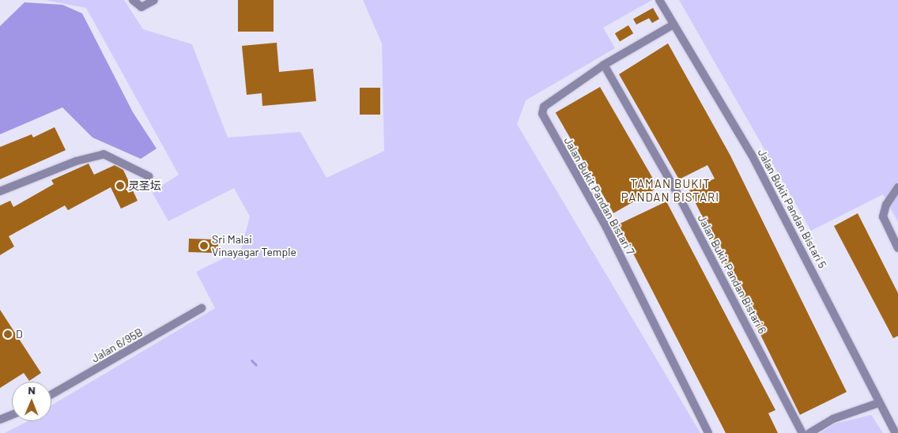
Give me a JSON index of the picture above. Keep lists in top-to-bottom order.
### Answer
{
  "streets": {
    "street": [
      "Jalan Bukit Pandan Bistari 7",
      "Jalan Bukit Pandan Bistari 5",
      "Jalan Bukit Pandan Bistari 6",
      "Jalan 6/95B"
    ]
  },
  "crossings": [
    ["Jalan Bukit Pandan Bistari 7", "Jalan Bukit Pandan Bistari 5"],
    ["Jalan Bukit Pandan Bistari 7", "Jalan Bukit Pandan Bistari 6"]
  ],
  "districts": ["TAMAN BUKIT PANDAN BISTARI"],
  "places": ["灵圣坛", "Sri Malai Vinayagar Temple", "D"],
  "north": "top"
}
